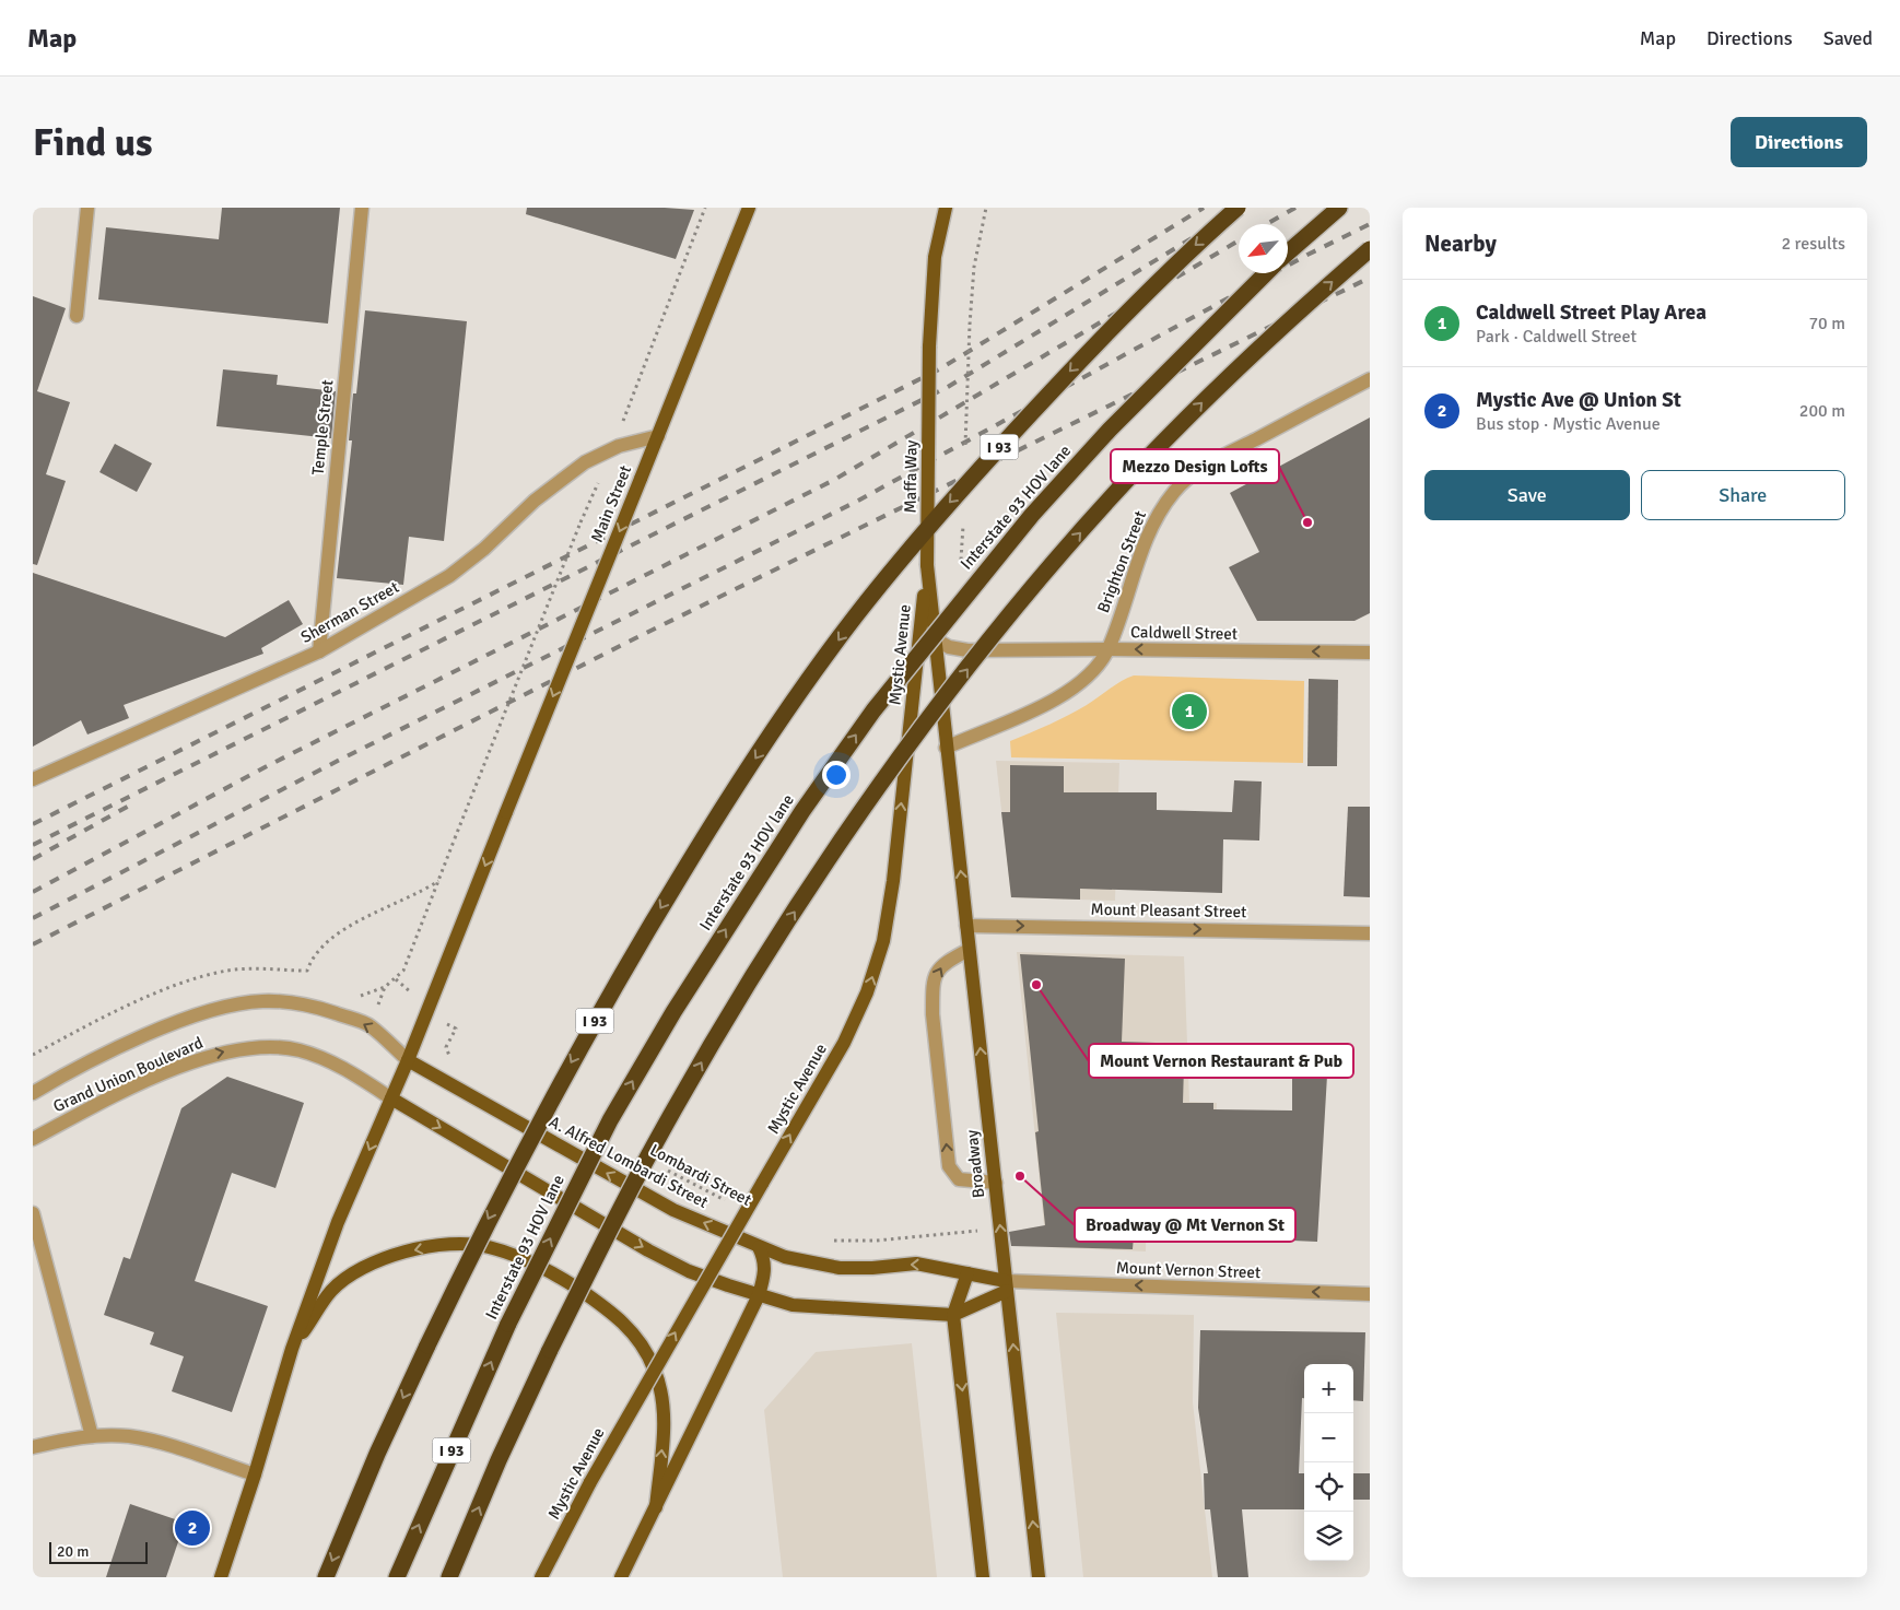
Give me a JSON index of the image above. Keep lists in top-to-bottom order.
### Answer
{
  "streets": {
    "highway": ["I 93", "Interstate 93 HOV lane"],
    "main road": [
      "Maffa Way",
      "Main Street",
      "Mystic Avenue",
      "A. Alfred Lombardi Street",
      "Broadway"
    ],
    "street": [
      "Temple Street",
      "Brighton Street",
      "Sherman Street",
      "Caldwell Street",
      "Mount Pleasant Street",
      "Grand Union Boulevard",
      "Mount Vernon Street"
    ],
    "path": ["Lombardi Street"]
  },
  "crossings": [
    ["Temple Street", "Sherman Street"],
    ["Maffa Way", "Brighton Street"],
    ["Maffa Way", "Caldwell Street"],
    ["Maffa Way", "Mystic Avenue"],
    ["Maffa Way", "Broadway"],
    ["Main Street", "Sherman Street"],
    ["Main Street", "Grand Union Boulevard"],
    ["Main Street", "A. Alfred Lombardi Street"],
    ["Brighton Street", "Caldwell Street"],
    ["Brighton Street", "Broadway"],
    ["Mount Pleasant Street", "Broadway"],
    ["Grand Union Boulevard", "A. Alfred Lombardi Street"],
    ["A. Alfred Lombardi Street", "Broadway"],
    ["A. Alfred Lombardi Street", "Mount Vernon Street"],
    ["Broadway", "Mount Vernon Street"]
  ],
  "one_way": [
    "Main Street",
    "Caldwell Street",
    "Mystic Avenue",
    "Mount Pleasant Street",
    "Mount Vernon Street"
  ],
  "places": ["Mezzo Design Lofts", "Mount Vernon Restaurant & Pub", "Broadway @ Mt Vernon St"],
  "scale_bar": "20 m",
  "north": "bottom left",
  "page": {
    "header": "Map",
    "nav": ["Map", "Directions", "Saved"],
    "buttons": [
      "Directions",
      ["Save", "Share"]
    ],
    "title": "Find us",
    "heading": ["Nearby", "2 results"],
    "list": [
      {
        "mark": "1",
        "name": "Caldwell Street Play Area",
        "note": "Park · Caldwell Street",
        "value": "70 m"
      },
      {
        "mark": "2",
        "name": "Mystic Ave @ Union St",
        "note": "Bus stop · Mystic Avenue",
        "value": "200 m"
      }
    ],
    "pins": ["1", "2"],
    "map_buttons": ["+", "−"],
    "scale": "20 m"
  }
}
